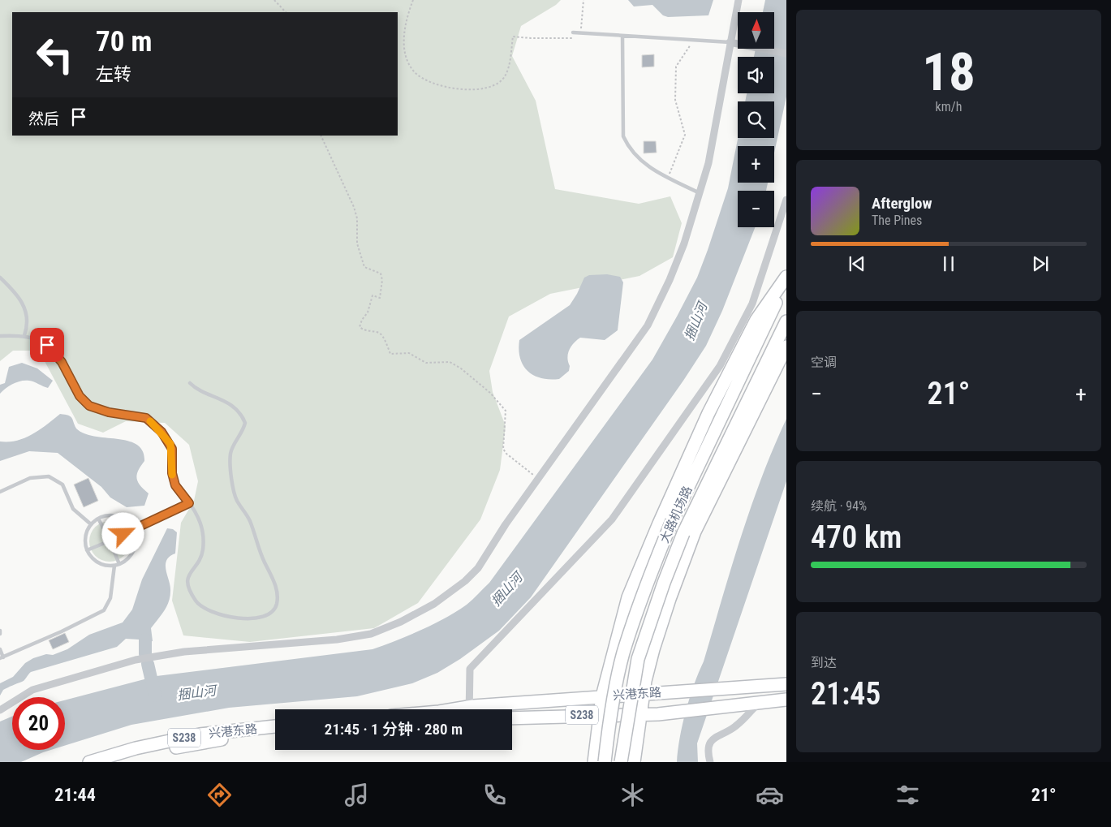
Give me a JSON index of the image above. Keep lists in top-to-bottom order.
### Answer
{
  "streets": {
    "main road": ["大路机场路", "兴港东路", "S238"]
  },
  "water": ["捆山河"],
  "north": "top",
  "page": {
    "tile": [
      ["18", "km/h"],
      "空调",
      ["续航 · 94%", "470 km"],
      ["到达", "21:45"]
    ],
    "map_buttons": ["+", "−"],
    "turn": ["70 m", "左转"],
    "then": "然后",
    "song": ["Afterglow", "The Pines"],
    "heat": ["−", "21°", "+"],
    "limit": "20",
    "trip": "21:45 · 1 分钟 · 280 m",
    "tabs": ["21:44", "21°"]
  }
}
